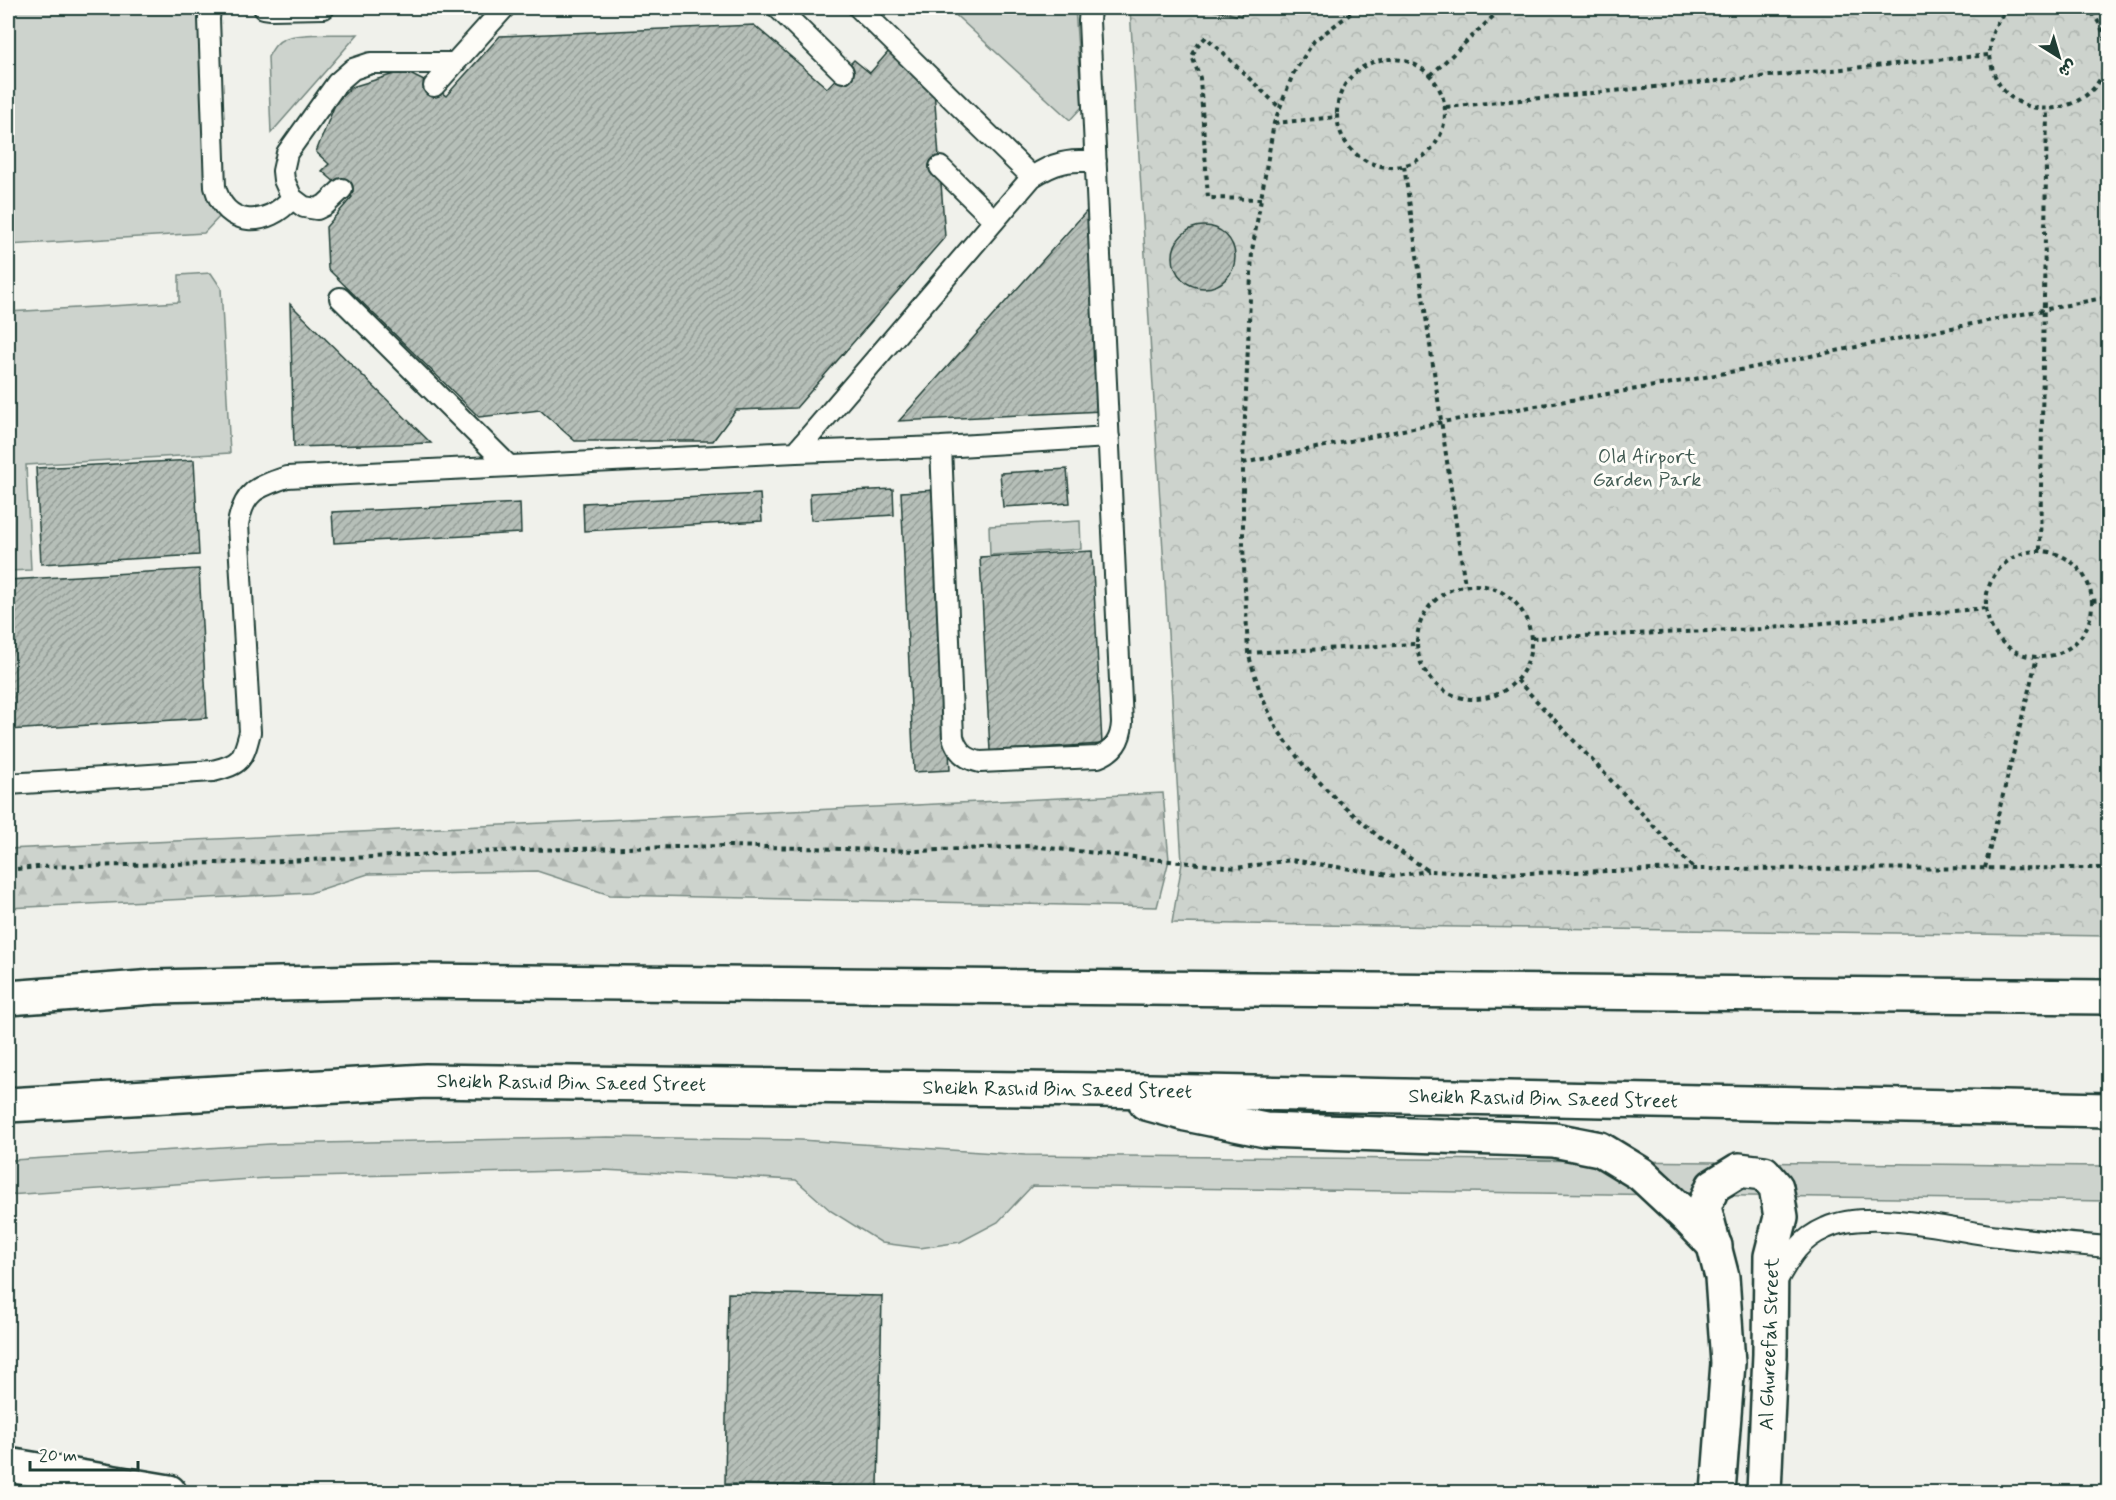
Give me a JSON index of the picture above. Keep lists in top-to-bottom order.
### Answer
{
  "streets": {
    "main road": ["Sheikh Rashid Bin Saeed Street", "Al Ghureefah Street"]
  },
  "parks": ["Old Airport Garden Park"],
  "scale_bar": "20 m",
  "north": "bottom right"
}
